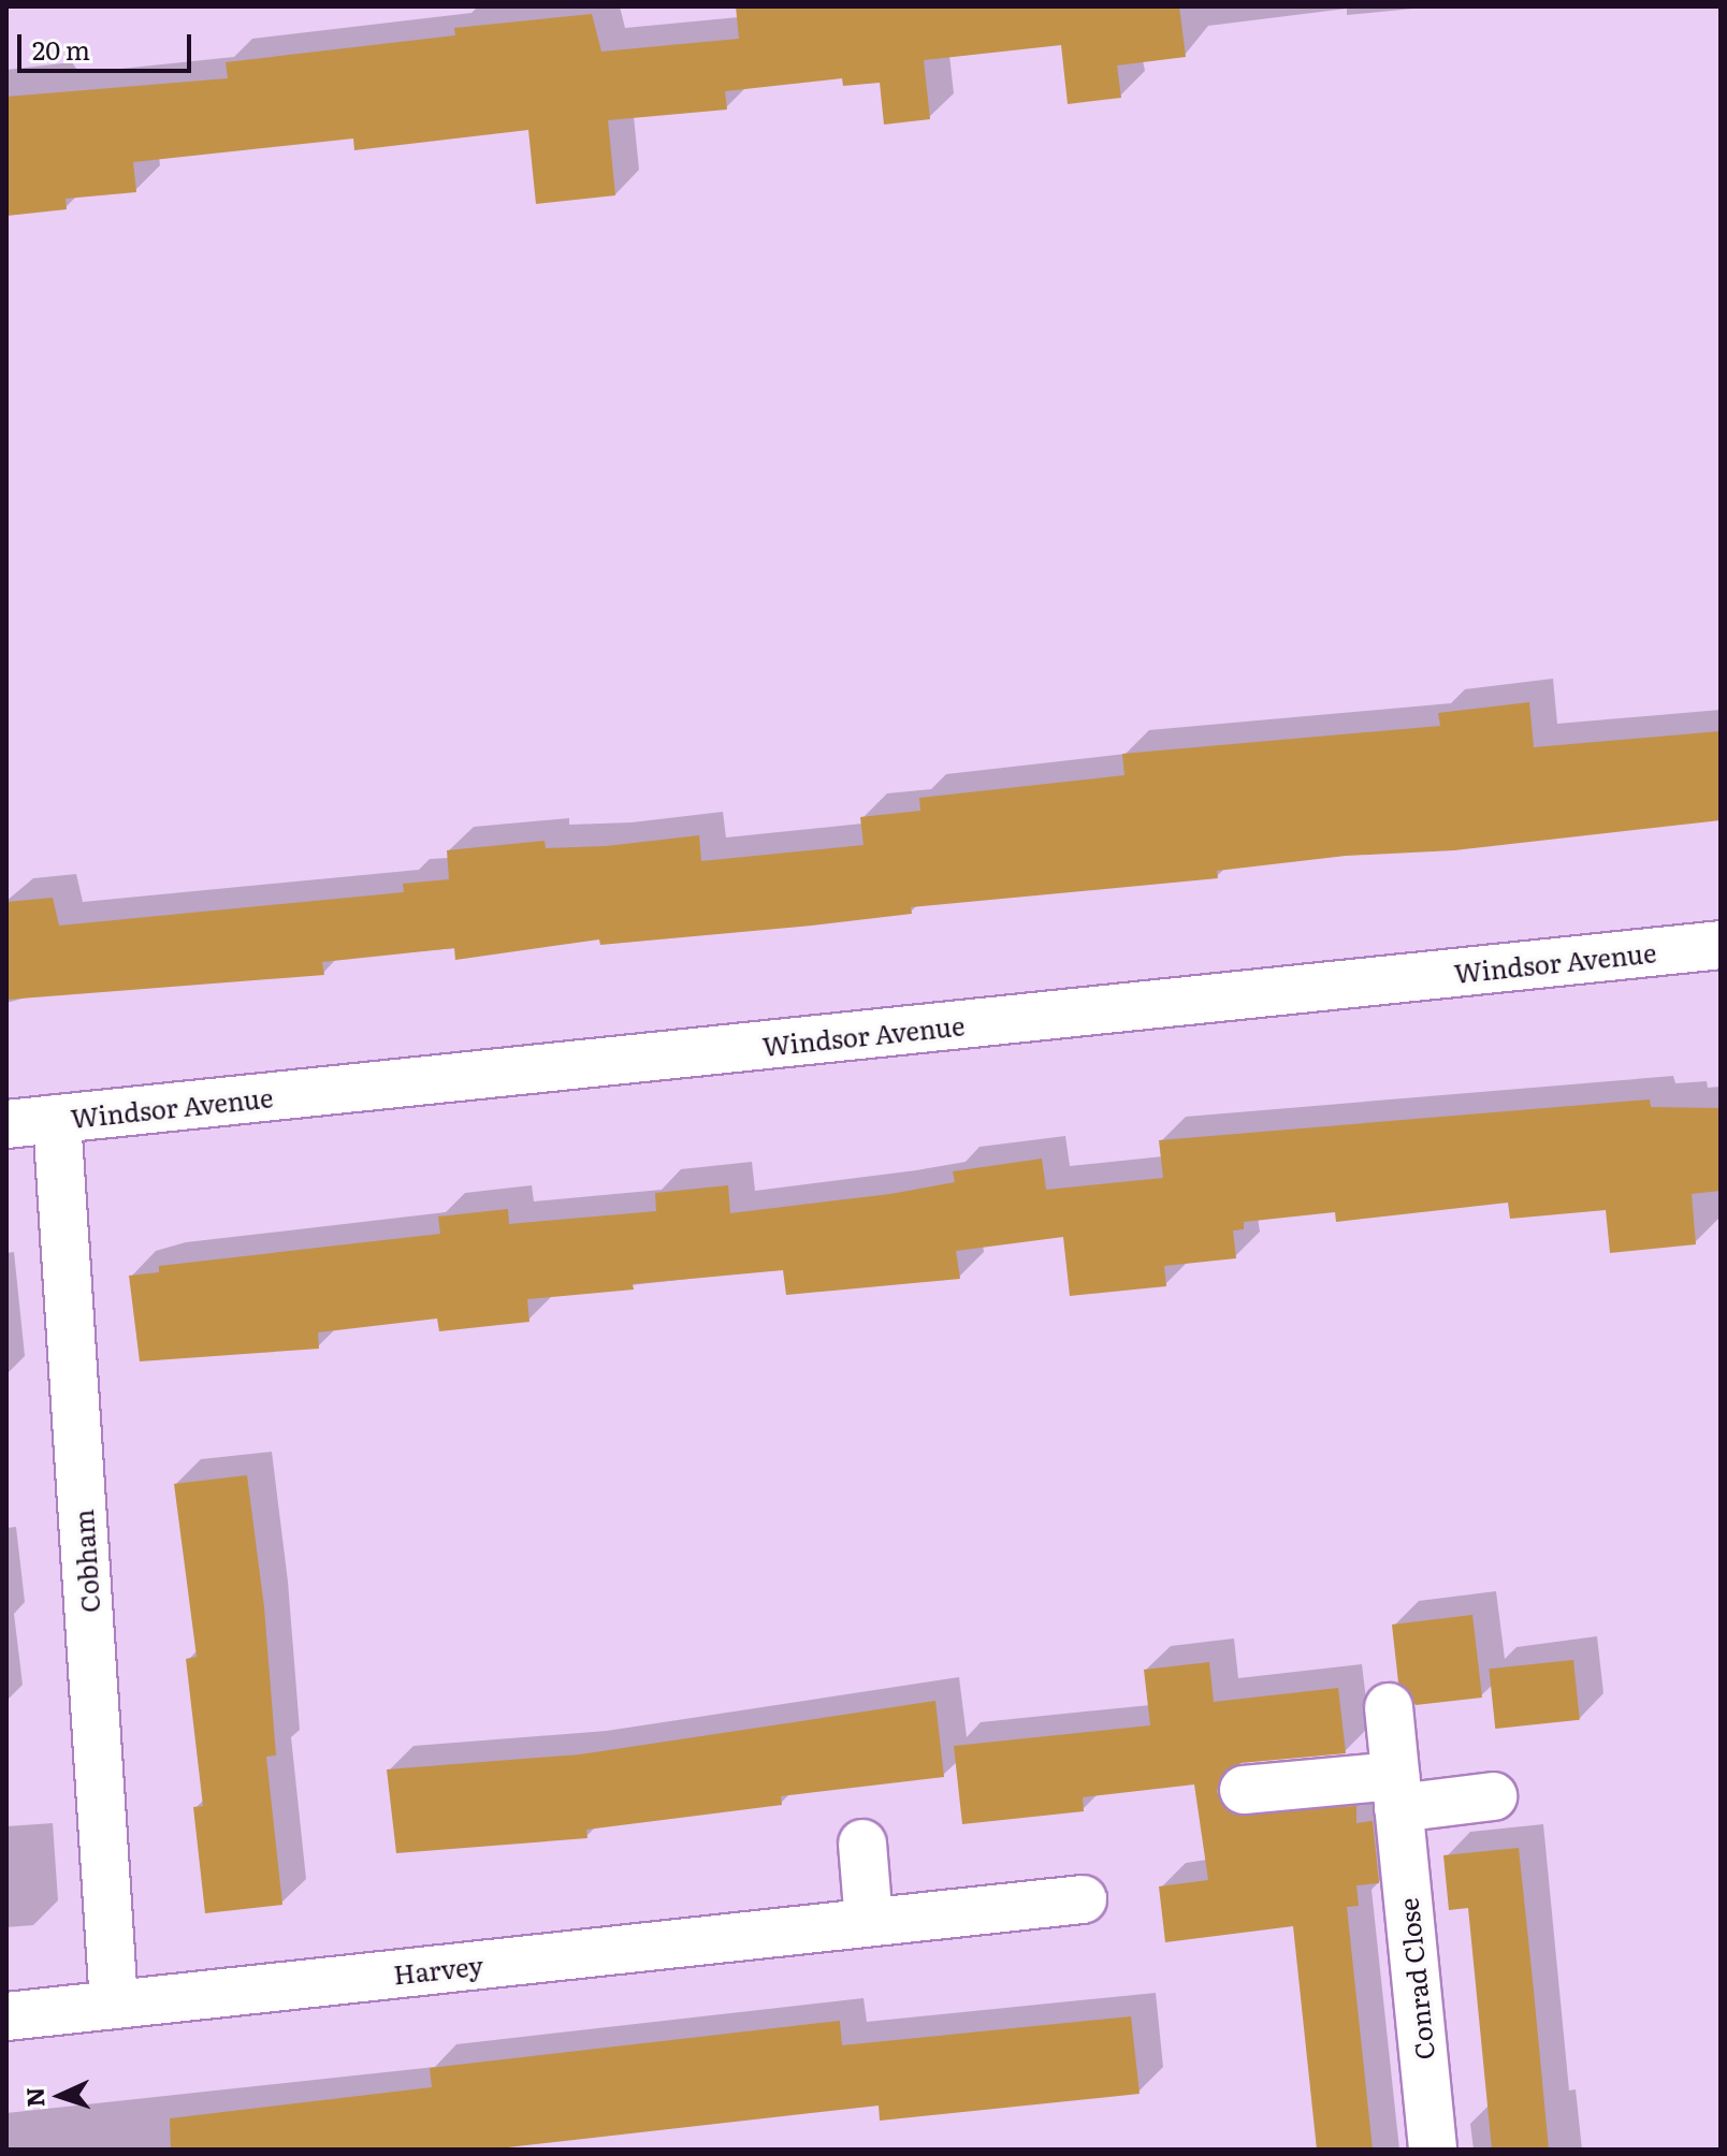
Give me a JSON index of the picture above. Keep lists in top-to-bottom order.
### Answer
{
  "streets": {
    "street": [
      "Windsor Avenue",
      "Cobham",
      "Harvey",
      "Conrad Close"
    ]
  },
  "crossings": [
    ["Windsor Avenue", "Cobham"],
    ["Cobham", "Harvey"]
  ],
  "scale_bar": "20 m",
  "north": "left"
}
